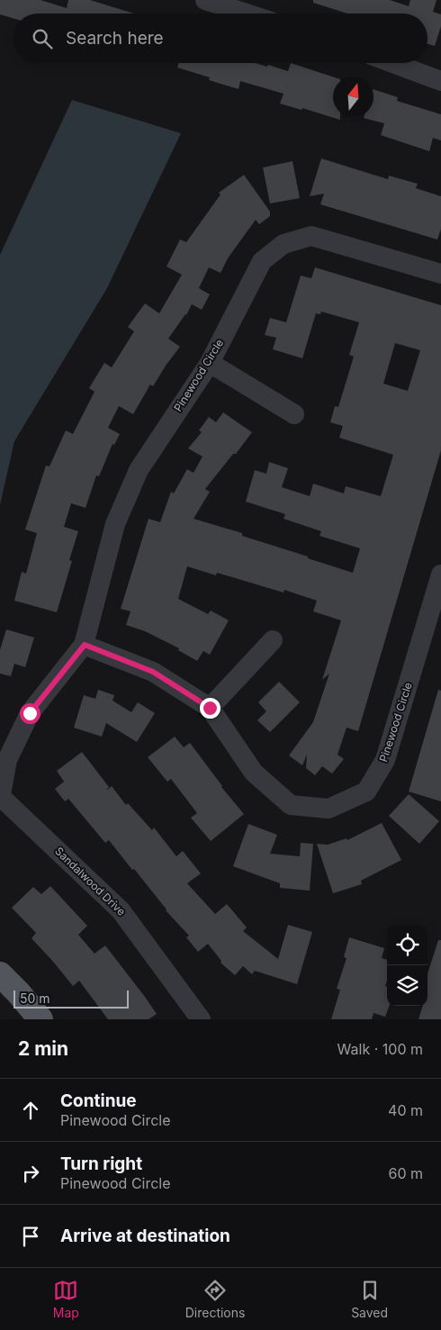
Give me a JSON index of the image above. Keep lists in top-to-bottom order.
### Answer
{
  "streets": {
    "street": ["Pinewood Circle", "Sandalwood Drive"]
  },
  "crossings": [
    ["Pinewood Circle", "Sandalwood Drive"]
  ],
  "scale_bar": "50 m",
  "north": "top",
  "page": {
    "search": "Search here",
    "scale": "50 m",
    "heading": ["2 min", "Walk · 100 m"],
    "list": [
      ["Continue", "Pinewood Circle", "40 m"],
      ["Turn right", "Pinewood Circle", "60 m"],
      "Arrive at destination"
    ],
    "nav": ["Map", "Directions", "Saved"]
  }
}
